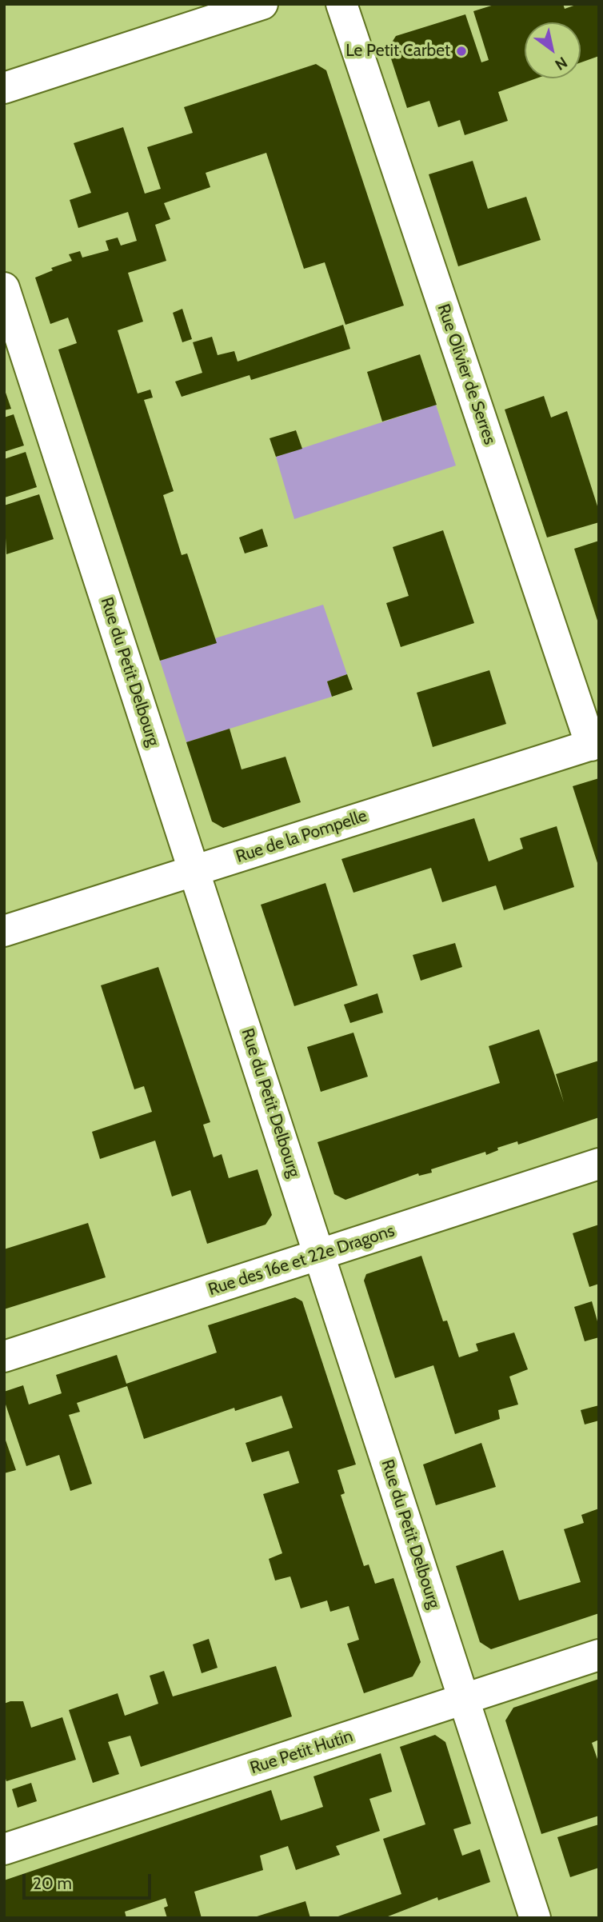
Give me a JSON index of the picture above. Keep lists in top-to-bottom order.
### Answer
{
  "streets": {
    "street": [
      "Rue Olivier de Serres",
      "Rue du Petit Delbourg",
      "Rue de la Pompelle",
      "Rue des 16e et 22e Dragons",
      "Rue Petit Hutin"
    ]
  },
  "crossings": [
    ["Rue Olivier de Serres", "Rue de la Pompelle"],
    ["Rue du Petit Delbourg", "Rue de la Pompelle"],
    ["Rue du Petit Delbourg", "Rue des 16e et 22e Dragons"],
    ["Rue du Petit Delbourg", "Rue Petit Hutin"]
  ],
  "places": ["Le Petit Carbet"],
  "scale_bar": "20 m",
  "north": "bottom right"
}
